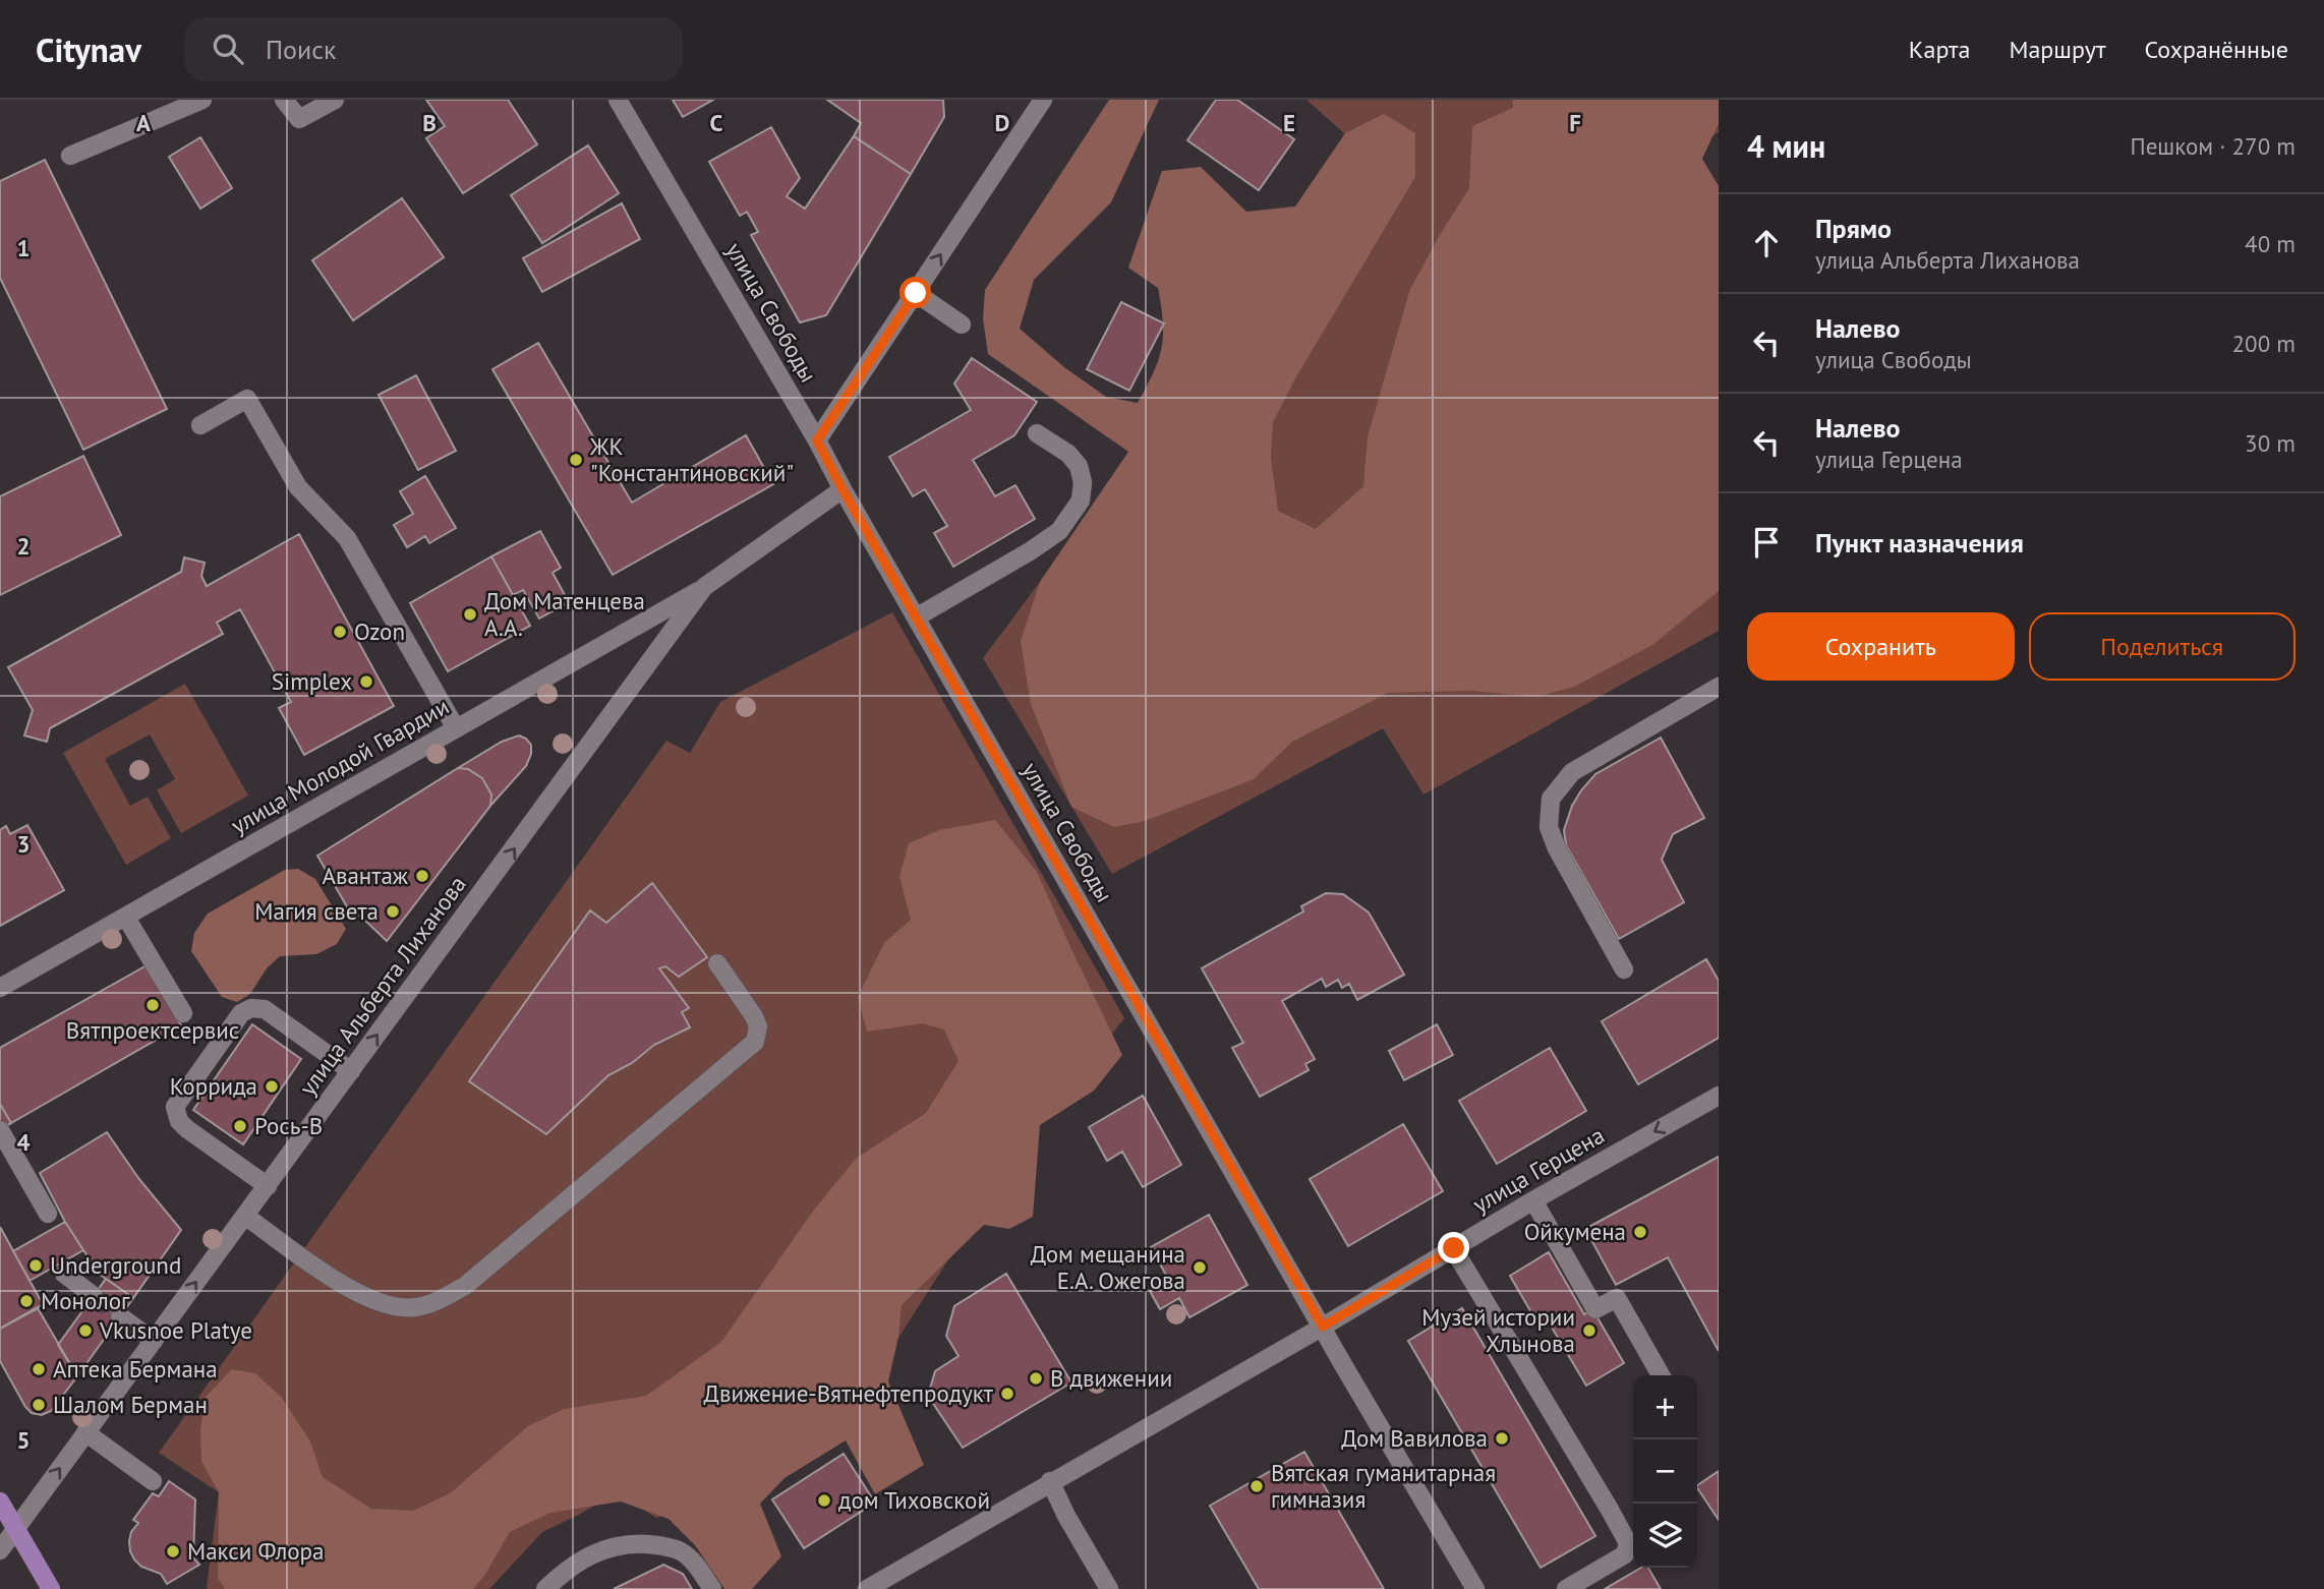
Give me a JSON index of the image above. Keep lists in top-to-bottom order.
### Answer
{
  "streets": {
    "street": [
      "улица Свободы",
      "улица Молодой Гвардии",
      "улица Альберта Лиханова",
      "улица Герцена"
    ]
  },
  "crossings": [
    ["улица Свободы", "улица Альберта Лиханова"],
    ["улица Свободы", "улица Герцена"],
    ["улица Молодой Гвардии", "улица Альберта Лиханова"]
  ],
  "one_way": ["улица Альберта Лиханова"],
  "places": [
    "ЖК \"Константиновский\"",
    "Дом Матенцева А.А.",
    "Ozon",
    "Simplex",
    "Авантаж",
    "Магия света",
    "Вятпроектсервис",
    "Коррида",
    "Рось-В",
    "Ойкумена",
    "Underground",
    "Дом мещанина Е.А. Ожегова",
    "Монолог",
    "Vkusnoe Platye",
    "Музей истории Хлынова",
    "Аптека Бермана",
    "В движении",
    "Движение-Вятнефтепродукт",
    "Шалом Берман",
    "Дом Вавилова",
    "Вятская гуманитарная гимназия",
    "дом Тиховской",
    "Макси Флора"
  ],
  "page": {
    "header": "Citynav",
    "search": "Поиск",
    "nav": ["Карта", "Маршрут", "Сохранённые"],
    "heading": ["4 мин", "Пешком · 270 m"],
    "list": [
      ["Прямо", "улица Альберта Лиханова", "40 m"],
      ["Налево", "улица Свободы", "200 m"],
      ["Налево", "улица Герцена", "30 m"],
      "Пункт назначения"
    ],
    "buttons": ["Сохранить", "Поделиться"],
    "map_buttons": ["+", "−"]
  },
  "grid": {
    "columns": [
      "A",
      "B",
      "C",
      "D",
      "E",
      "F"
    ],
    "rows": [
      "1",
      "2",
      "3",
      "4",
      "5"
    ]
  }
}
